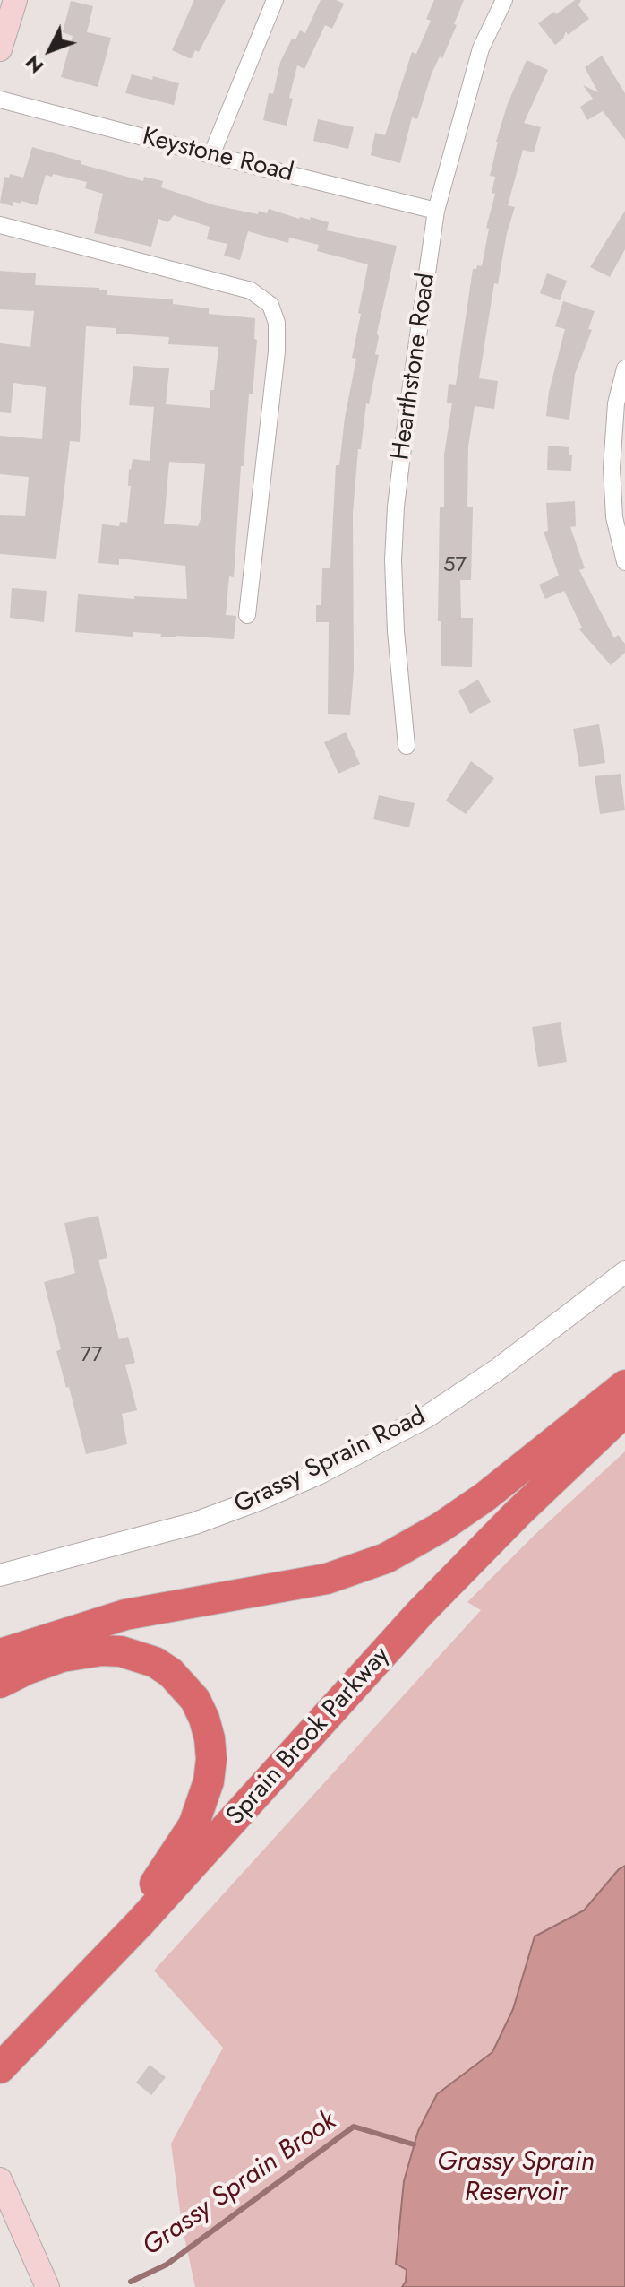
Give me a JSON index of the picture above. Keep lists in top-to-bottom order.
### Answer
{
  "streets": {
    "highway": ["Sprain Brook Parkway"],
    "street": ["Keystone Road", "Hearthstone Road", "Grassy Sprain Road"]
  },
  "crossings": [
    ["Keystone Road", "Hearthstone Road"]
  ],
  "water": ["Grassy Sprain Reservoir", "Grassy Sprain Brook"],
  "house_numbers": ["57", "77"],
  "north": "bottom left"
}
